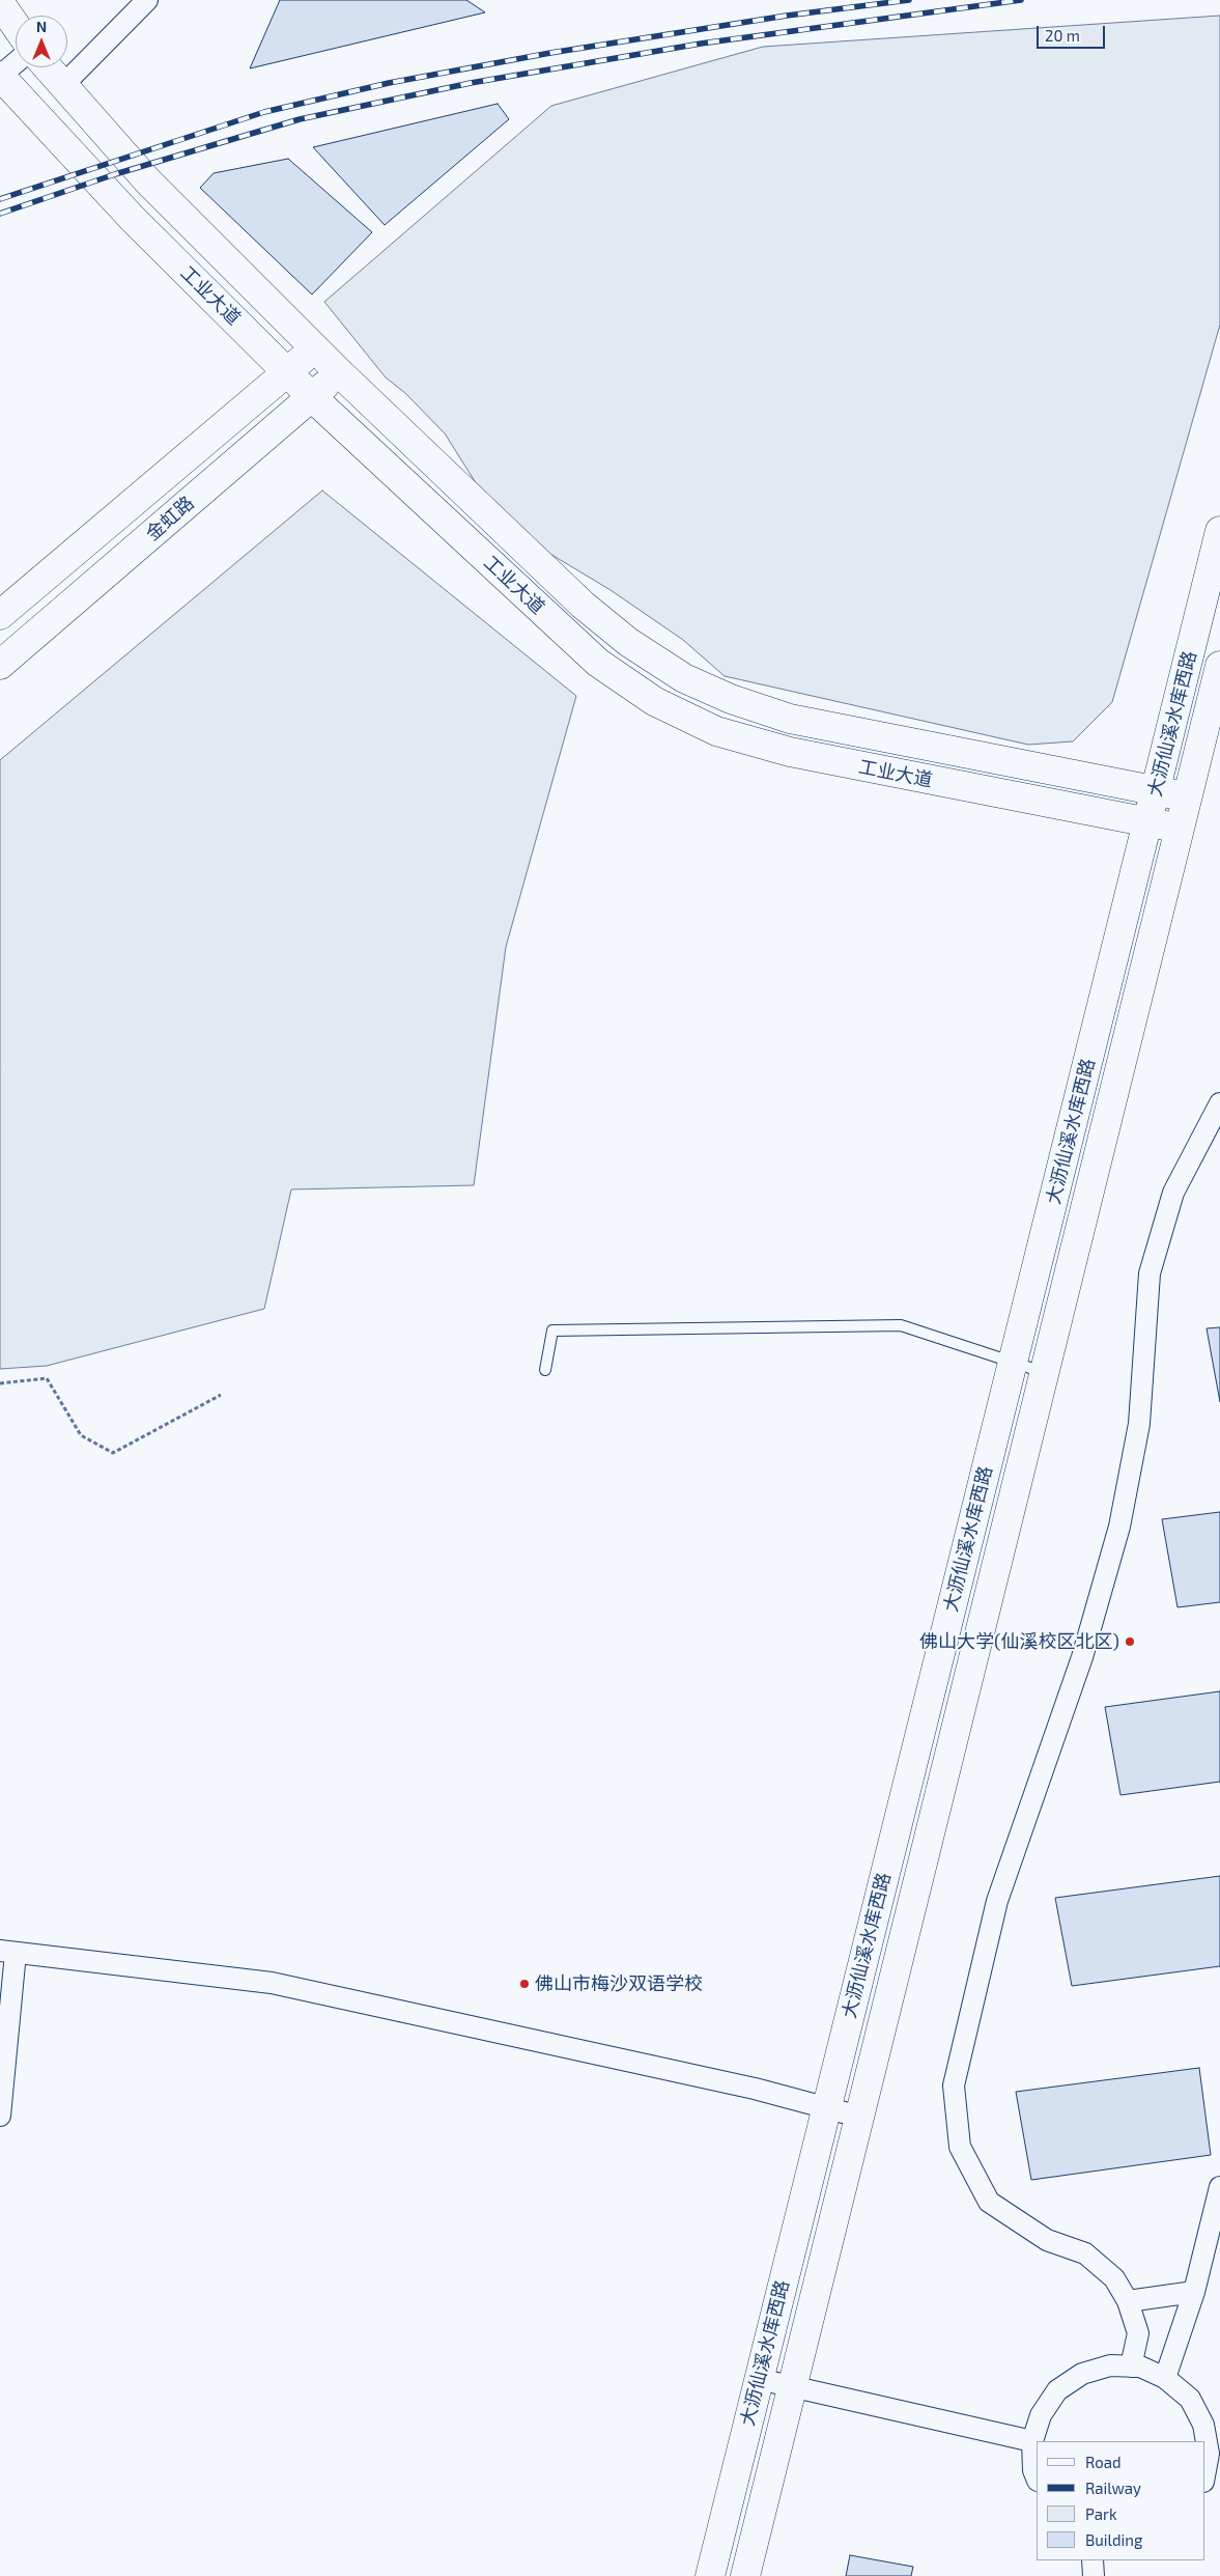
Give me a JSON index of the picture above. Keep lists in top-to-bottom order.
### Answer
{
  "streets": {
    "street": ["工业大道", "金虹路", "大沥仙溪水库西路"]
  },
  "crossings": [
    ["工业大道", "金虹路"],
    ["工业大道", "大沥仙溪水库西路"]
  ],
  "places": ["佛山大学(仙溪校区北区)", "佛山市梅沙双语学校"],
  "legend": [
    "Road",
    "Railway",
    "Park",
    "Building"
  ],
  "scale_bar": "20 m",
  "north": "top"
}
